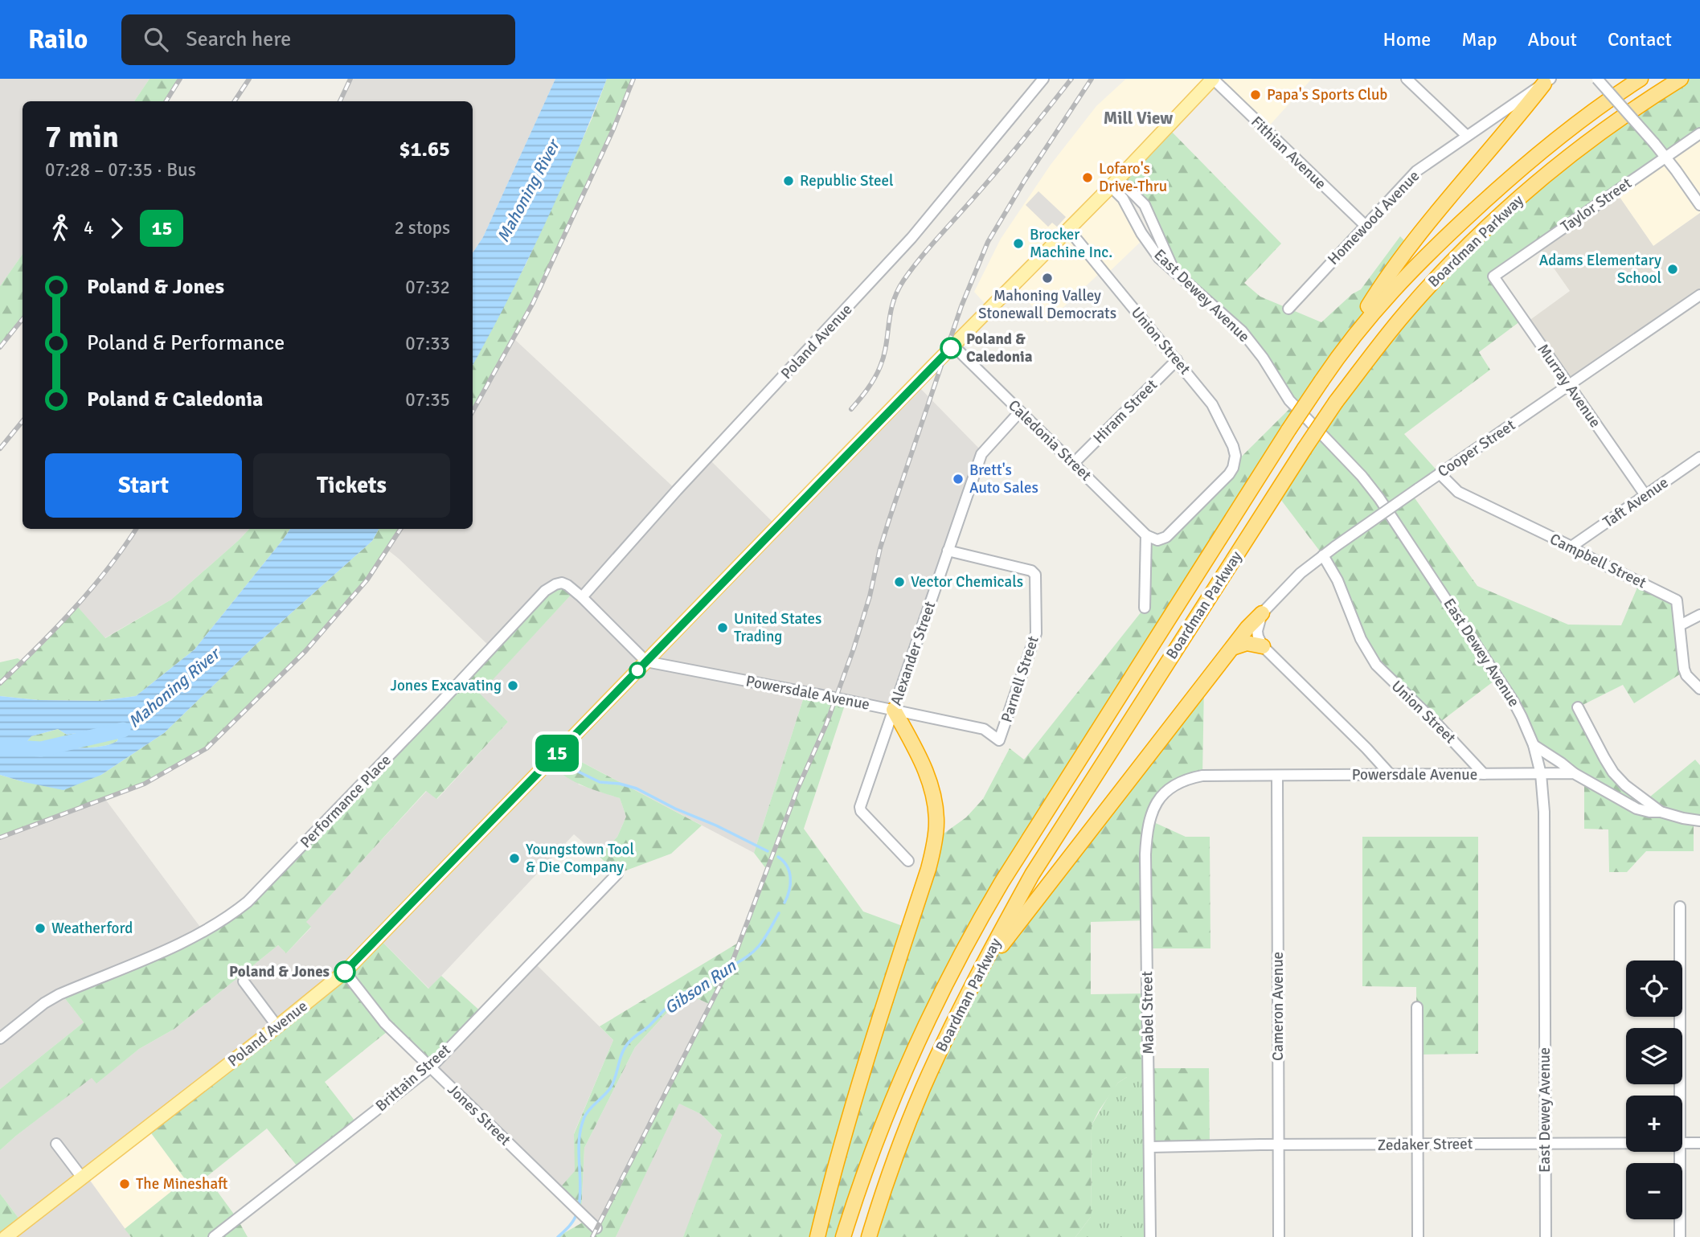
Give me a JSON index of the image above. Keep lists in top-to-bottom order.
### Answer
{
  "streets": {
    "highway": ["Boardman Parkway"],
    "main road": ["Poland Avenue"],
    "street": [
      "Fithian Avenue",
      "Taylor Street",
      "Homewood Avenue",
      "East Dewey Avenue",
      "Union Street",
      "Murray Avenue",
      "Hiram Street",
      "Caledonia Street",
      "Cooper Street",
      "Taft Avenue",
      "Campbell Street",
      "Alexander Street",
      "Parnell Street",
      "Powersdale Avenue",
      "Performance Place",
      "Cameron Avenue",
      "Mabel Street",
      "Brittain Street",
      "Jones Street",
      "Zedaker Street"
    ]
  },
  "crossings": [
    ["Fithian Avenue", "Homewood Avenue"],
    ["Fithian Avenue", "Poland Avenue"],
    ["Taylor Street", "Murray Avenue"],
    ["East Dewey Avenue", "Poland Avenue"],
    ["East Dewey Avenue", "Powersdale Avenue"],
    ["East Dewey Avenue", "Zedaker Street"],
    ["Union Street", "Poland Avenue"],
    ["Union Street", "Hiram Street"],
    ["Union Street", "Caledonia Street"],
    ["Union Street", "Cooper Street"],
    ["Union Street", "Powersdale Avenue"],
    ["Poland Avenue", "Caledonia Street"],
    ["Poland Avenue", "Powersdale Avenue"],
    ["Poland Avenue", "Performance Place"],
    ["Poland Avenue", "Jones Street"],
    ["Murray Avenue", "Cooper Street"],
    ["Murray Avenue", "Taft Avenue"],
    ["Hiram Street", "Caledonia Street"],
    ["Caledonia Street", "Alexander Street"],
    ["Cooper Street", "Campbell Street"],
    ["Taft Avenue", "Campbell Street"],
    ["Alexander Street", "Parnell Street"],
    ["Alexander Street", "Powersdale Avenue"],
    ["Parnell Street", "Powersdale Avenue"],
    ["Powersdale Avenue", "Performance Place"],
    ["Powersdale Avenue", "Cameron Avenue"],
    ["Powersdale Avenue", "Mabel Street"],
    ["Cameron Avenue", "Zedaker Street"],
    ["Mabel Street", "Zedaker Street"],
    ["Brittain Street", "Jones Street"]
  ],
  "districts": ["Mill View"],
  "water": ["Mahoning River", "Gibson Run"],
  "places": [
    "Papa's Sports Club",
    "Lofaro's Drive-Thru",
    "Republic Steel",
    "Brocker Machine Inc.",
    "Adams Elementary School",
    "Mahoning Valley Stonewall Democrats",
    "Poland & Caledonia",
    "Brett's Auto Sales",
    "Vector Chemicals",
    "United States Trading",
    "Jones Excavating",
    "Youngstown Tool & Die Company",
    "Weatherford",
    "Poland & Jones",
    "The Mineshaft"
  ],
  "lines": ["bus line 15"],
  "page": {
    "header": "Railo",
    "search": "Search here",
    "nav": [
      "Home",
      "Map",
      "About",
      "Contact"
    ],
    "on_map": "15",
    "heading": ["7 min", "07:28 – 07:35 · Bus", "$1.65"],
    "legs": ["4", "15", "2 stops"],
    "list": [
      {
        "name": "Poland & Jones",
        "value": "07:32"
      },
      {
        "name": "Poland & Performance",
        "value": "07:33"
      },
      {
        "name": "Poland & Caledonia",
        "value": "07:35"
      }
    ],
    "buttons": ["Start", "Tickets"],
    "map_buttons": ["+", "−"]
  }
}
